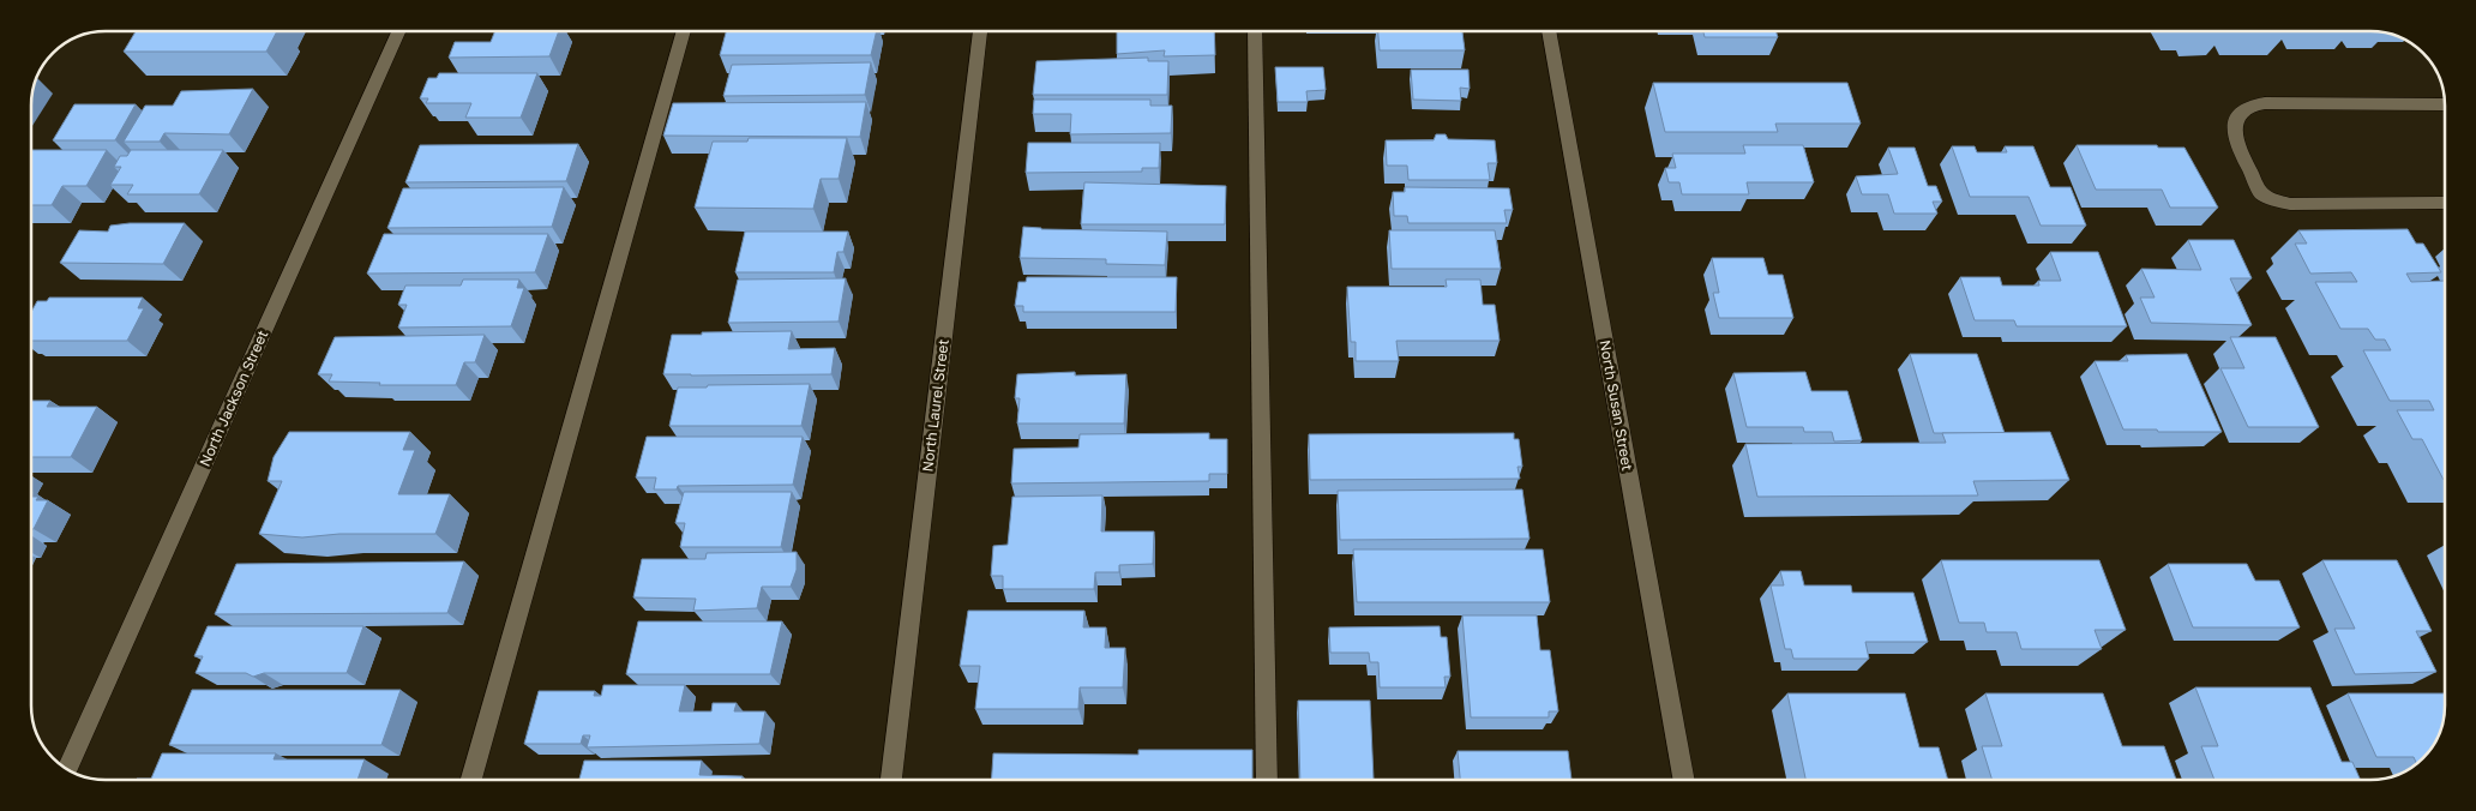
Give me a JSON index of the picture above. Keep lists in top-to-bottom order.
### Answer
{
  "streets": {
    "street": ["North Jackson Street", "North Laurel Street", "North Susan Street"]
  }
}
